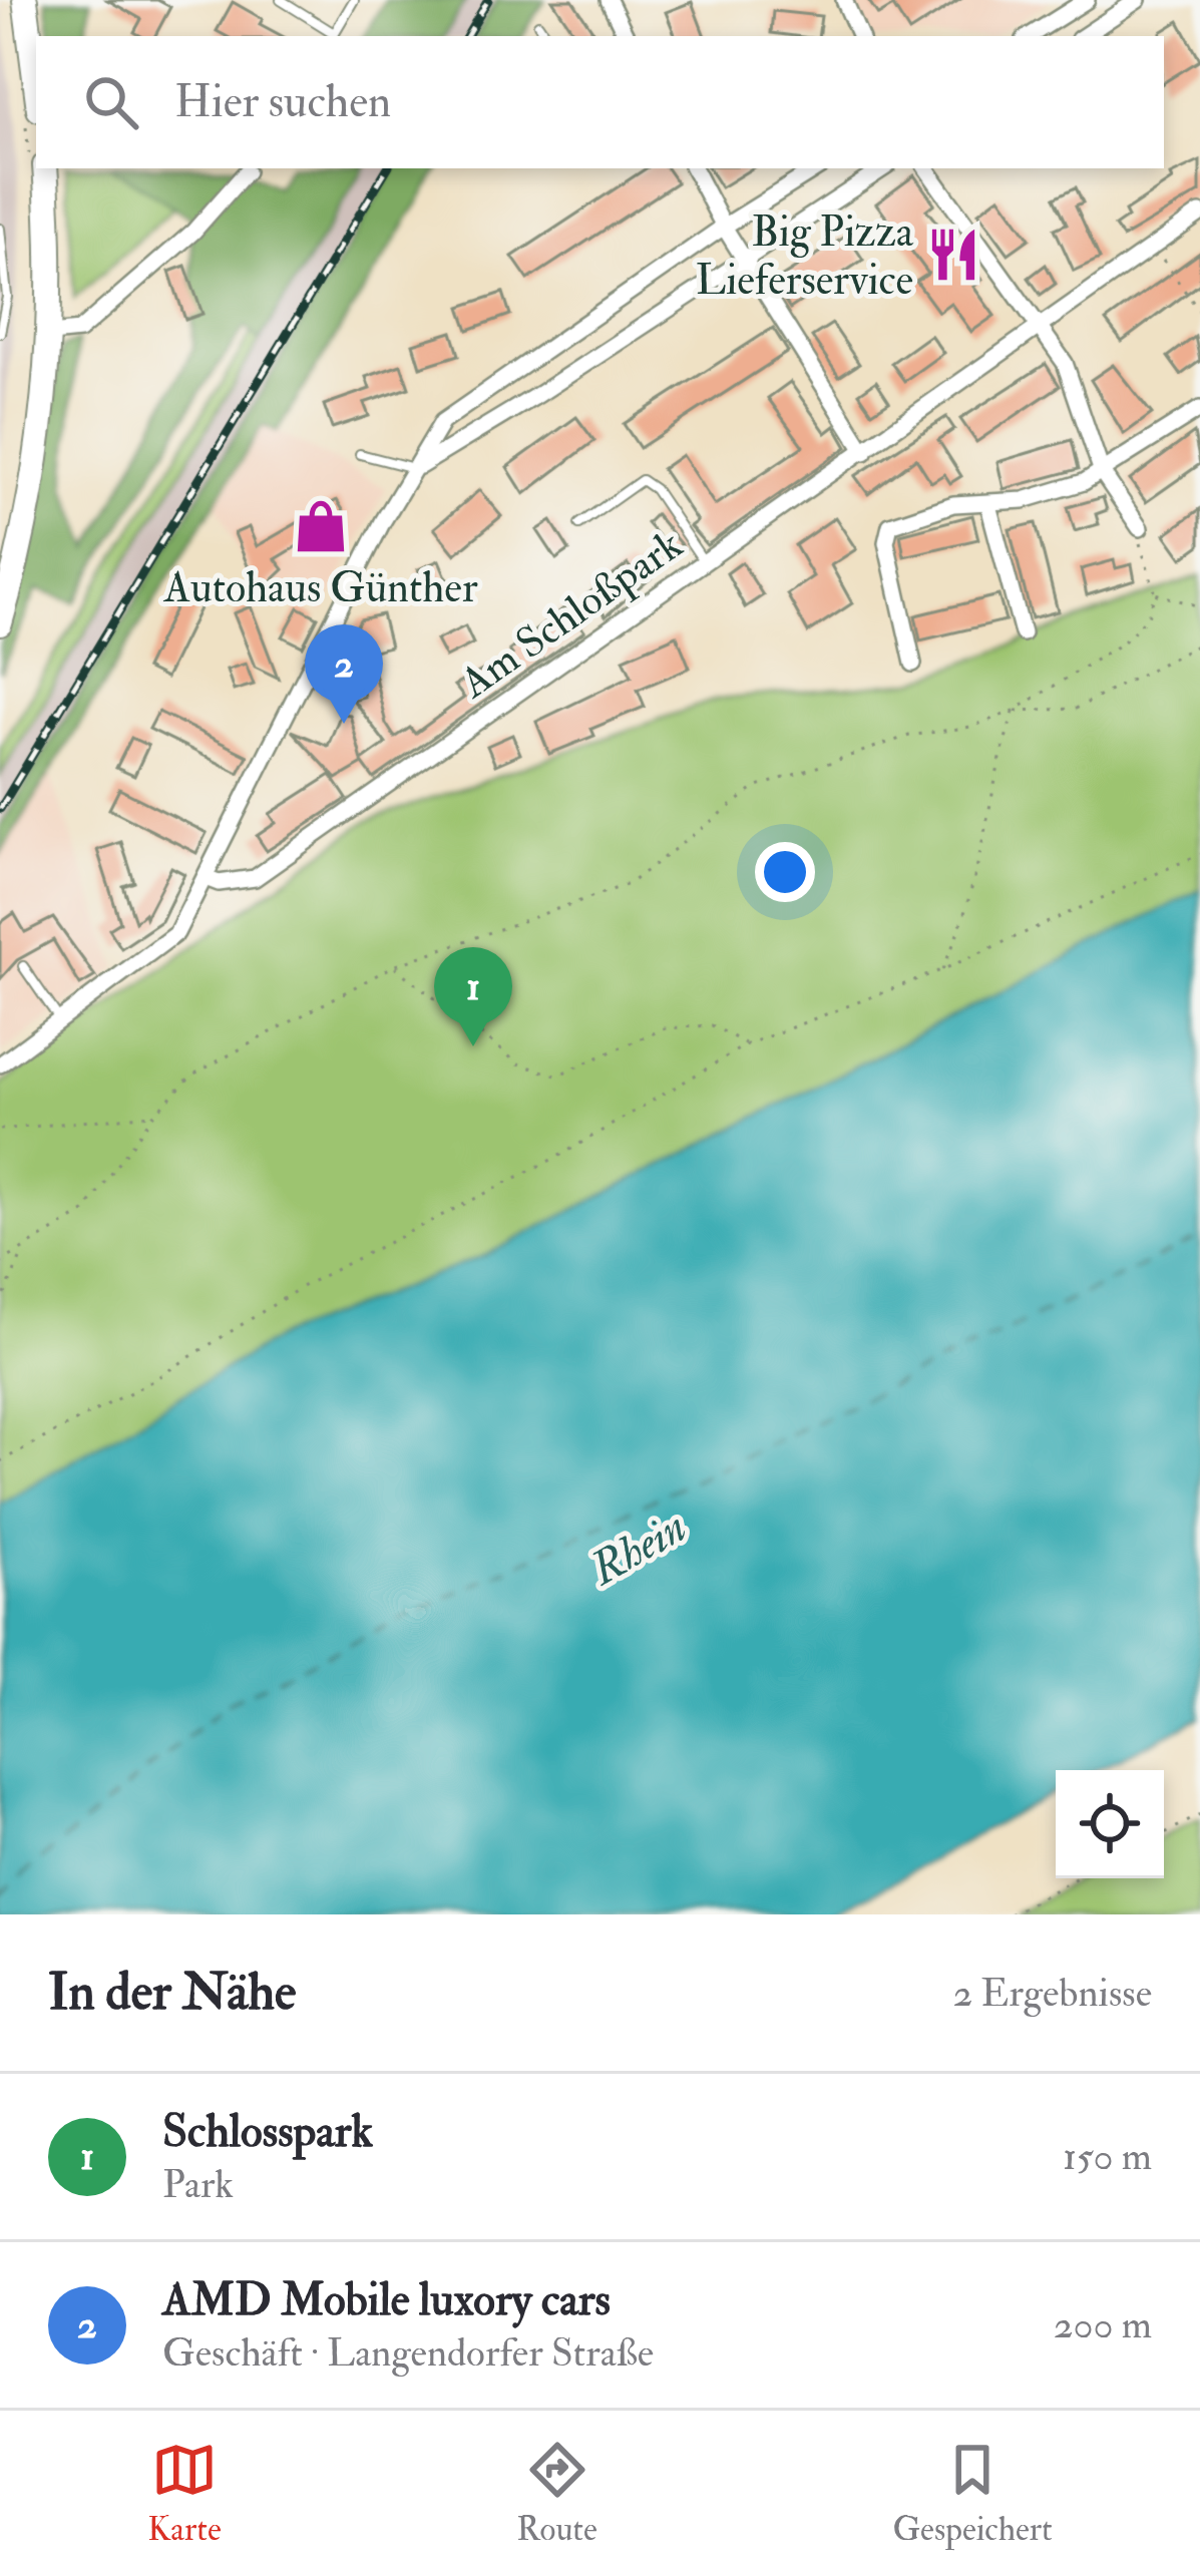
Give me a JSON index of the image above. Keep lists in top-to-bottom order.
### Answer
{
  "streets": {
    "street": ["Am Schloßpark"]
  },
  "water": ["Rhein"],
  "places": {
    "restaurant": ["Big Pizza Lieferservice"],
    "shop": ["Autohaus Günther"]
  },
  "page": {
    "search": "Hier suchen",
    "pins": ["2", "1"],
    "heading": ["In der Nähe", "2 Ergebnisse"],
    "list": [
      {
        "mark": "1",
        "name": "Schlosspark",
        "note": "Park",
        "value": "150 m"
      },
      {
        "mark": "2",
        "name": "AMD Mobile luxory cars",
        "note": "Geschäft · Langendorfer Straße",
        "value": "200 m"
      }
    ],
    "nav": ["Karte", "Route", "Gespeichert"]
  }
}
